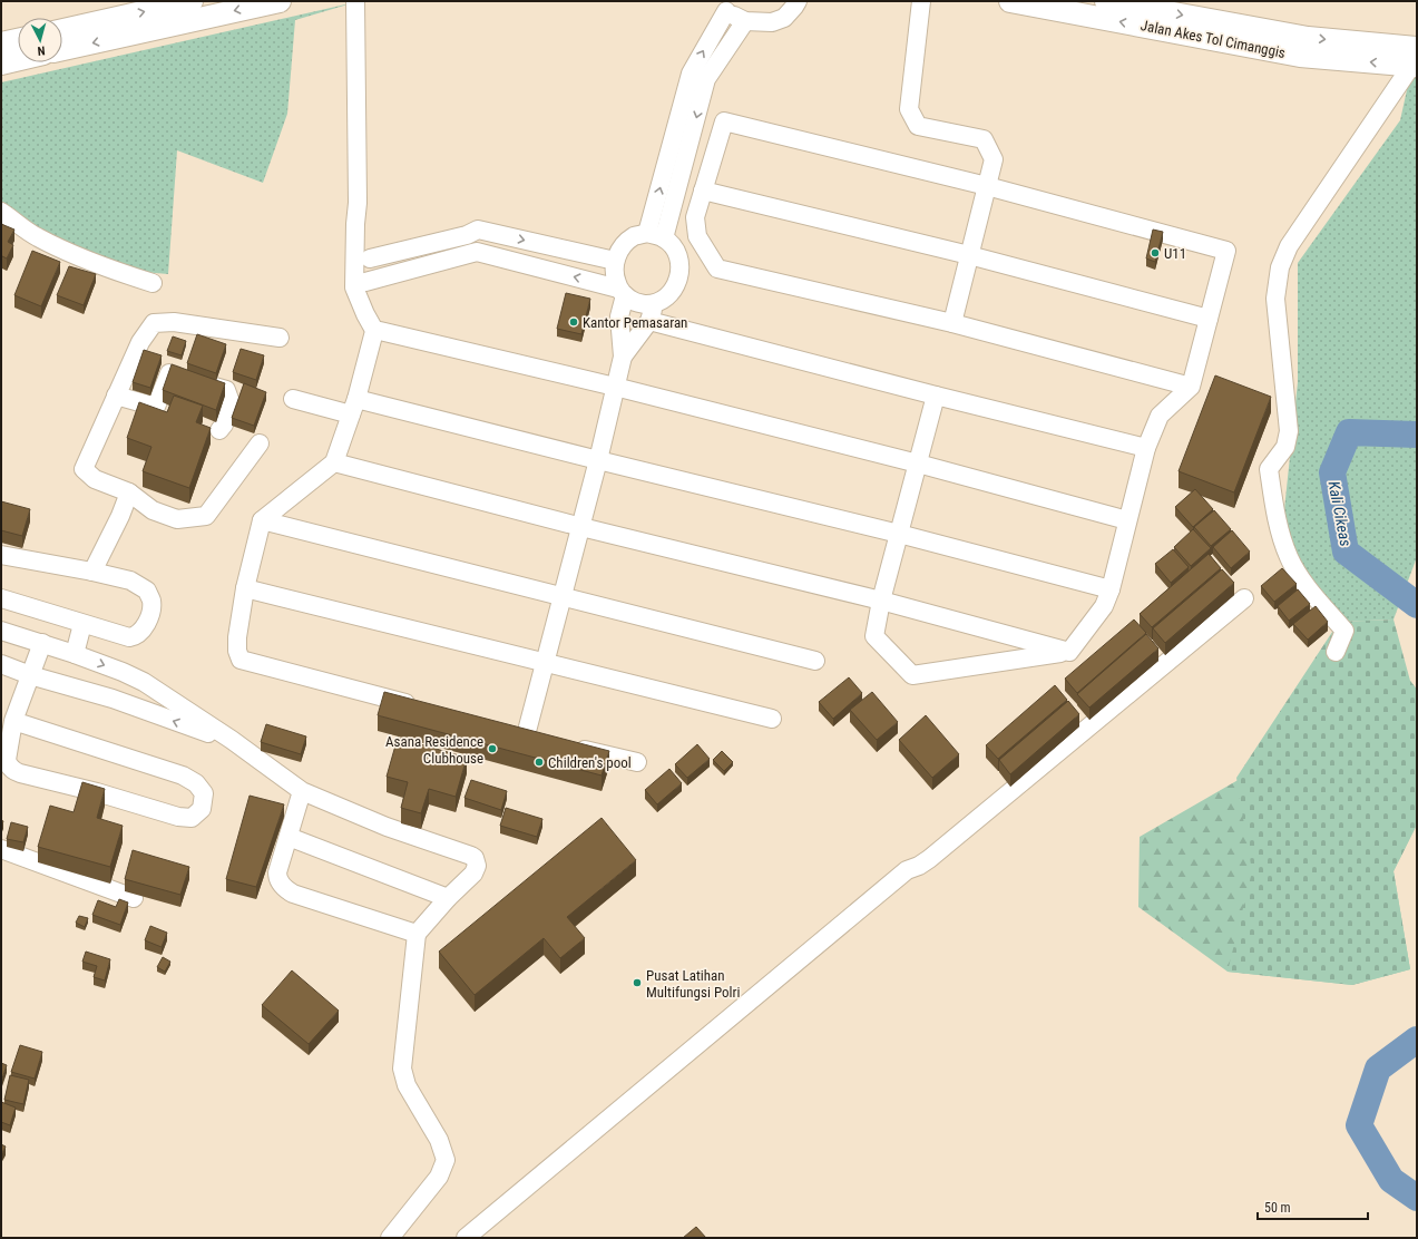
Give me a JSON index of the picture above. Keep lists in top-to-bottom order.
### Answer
{
  "streets": {
    "main road": ["Jalan Akes Tol Cimanggis"]
  },
  "water": ["Kali Cikeas"],
  "places": [
    "U11",
    "Kantor Pemasaran",
    "Asana Residence Clubhouse",
    "Children's pool",
    "Pusat Latihan Multifungsi Polri"
  ],
  "scale_bar": "50 m",
  "north": "bottom"
}
